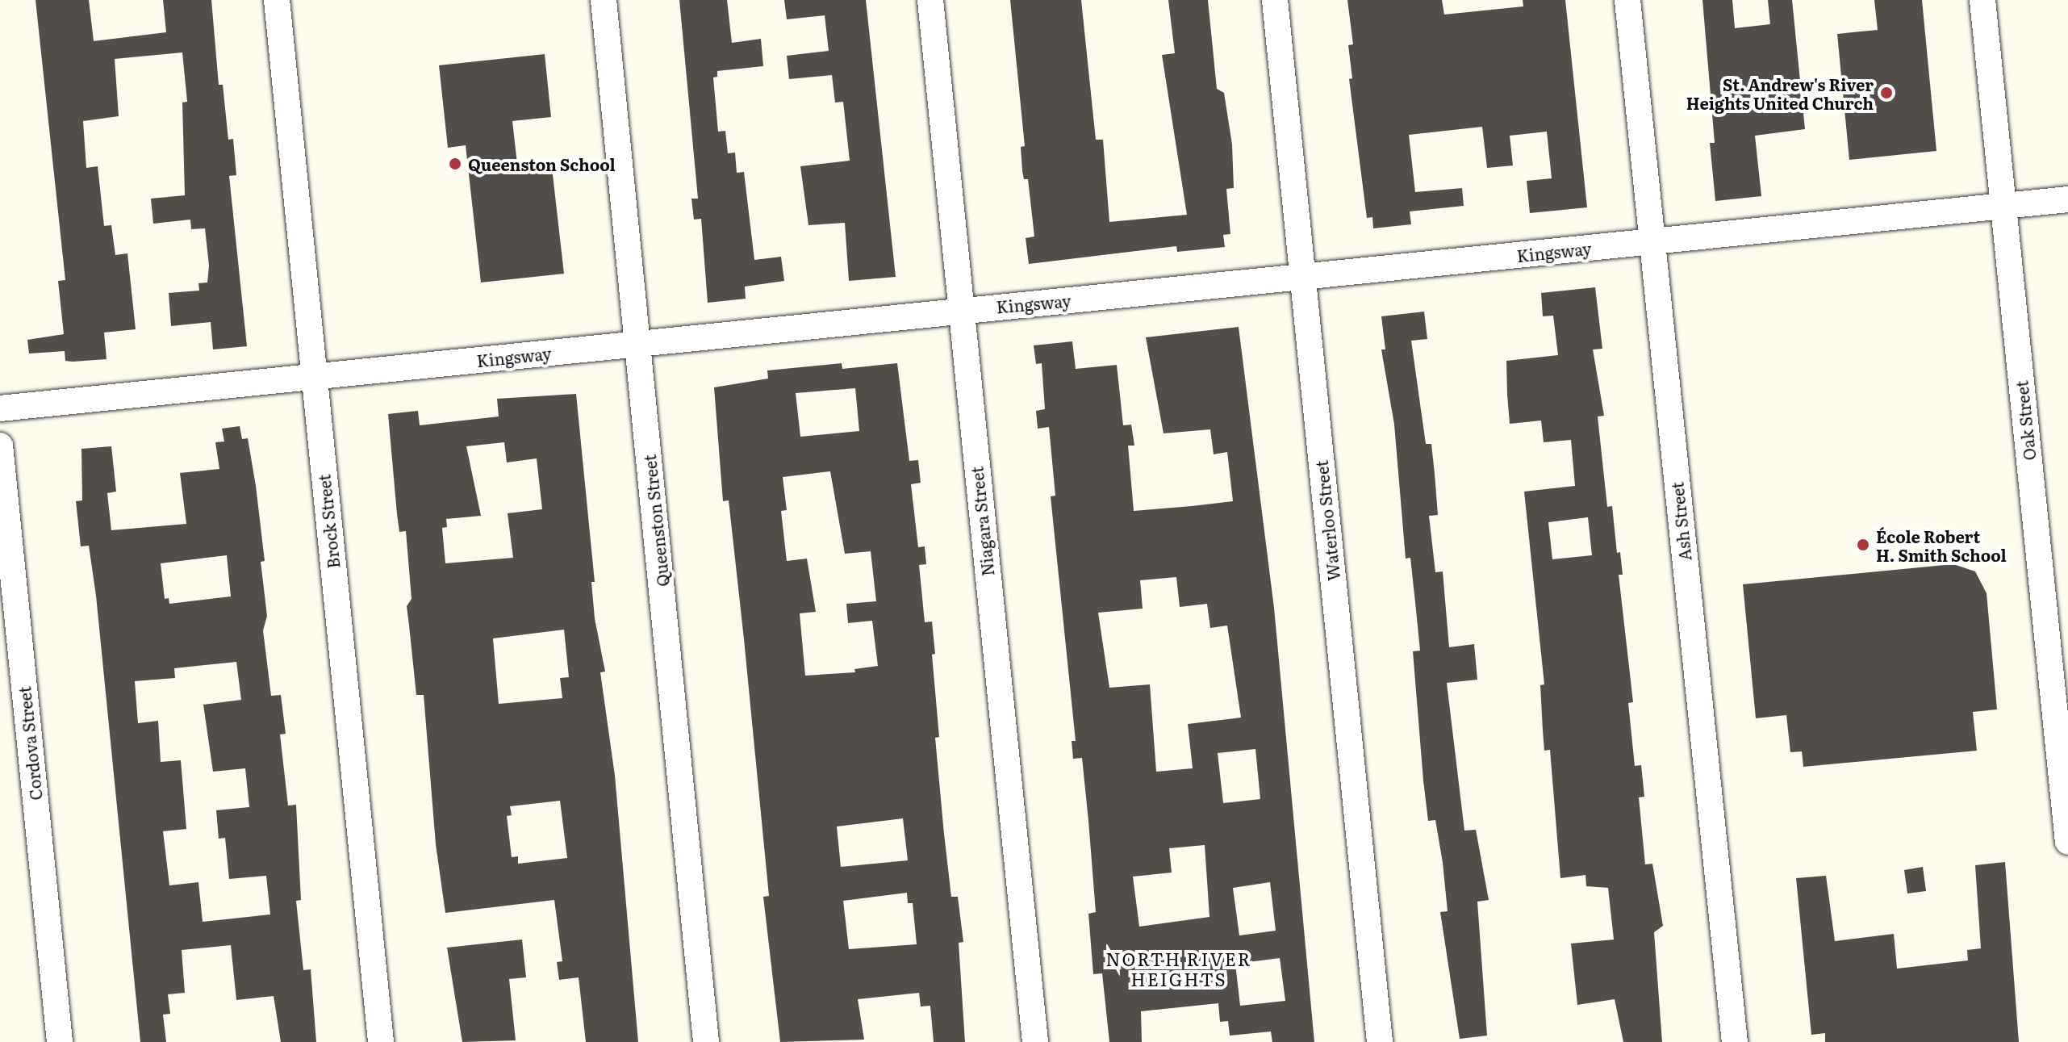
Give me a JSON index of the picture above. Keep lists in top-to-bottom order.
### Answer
{
  "streets": {
    "street": [
      "Kingsway",
      "Oak Street",
      "Queenston Street",
      "Waterloo Street",
      "Brock Street",
      "Niagara Street",
      "Ash Street",
      "Cordova Street"
    ]
  },
  "crossings": [
    ["Kingsway", "Oak Street"],
    ["Kingsway", "Queenston Street"],
    ["Kingsway", "Waterloo Street"],
    ["Kingsway", "Brock Street"],
    ["Kingsway", "Niagara Street"],
    ["Kingsway", "Ash Street"]
  ],
  "districts": ["NORTH RIVER HEIGHTS"],
  "places": ["St. Andrew's River Heights United Church", "Queenston School", "École Robert H. Smith School"]
}
